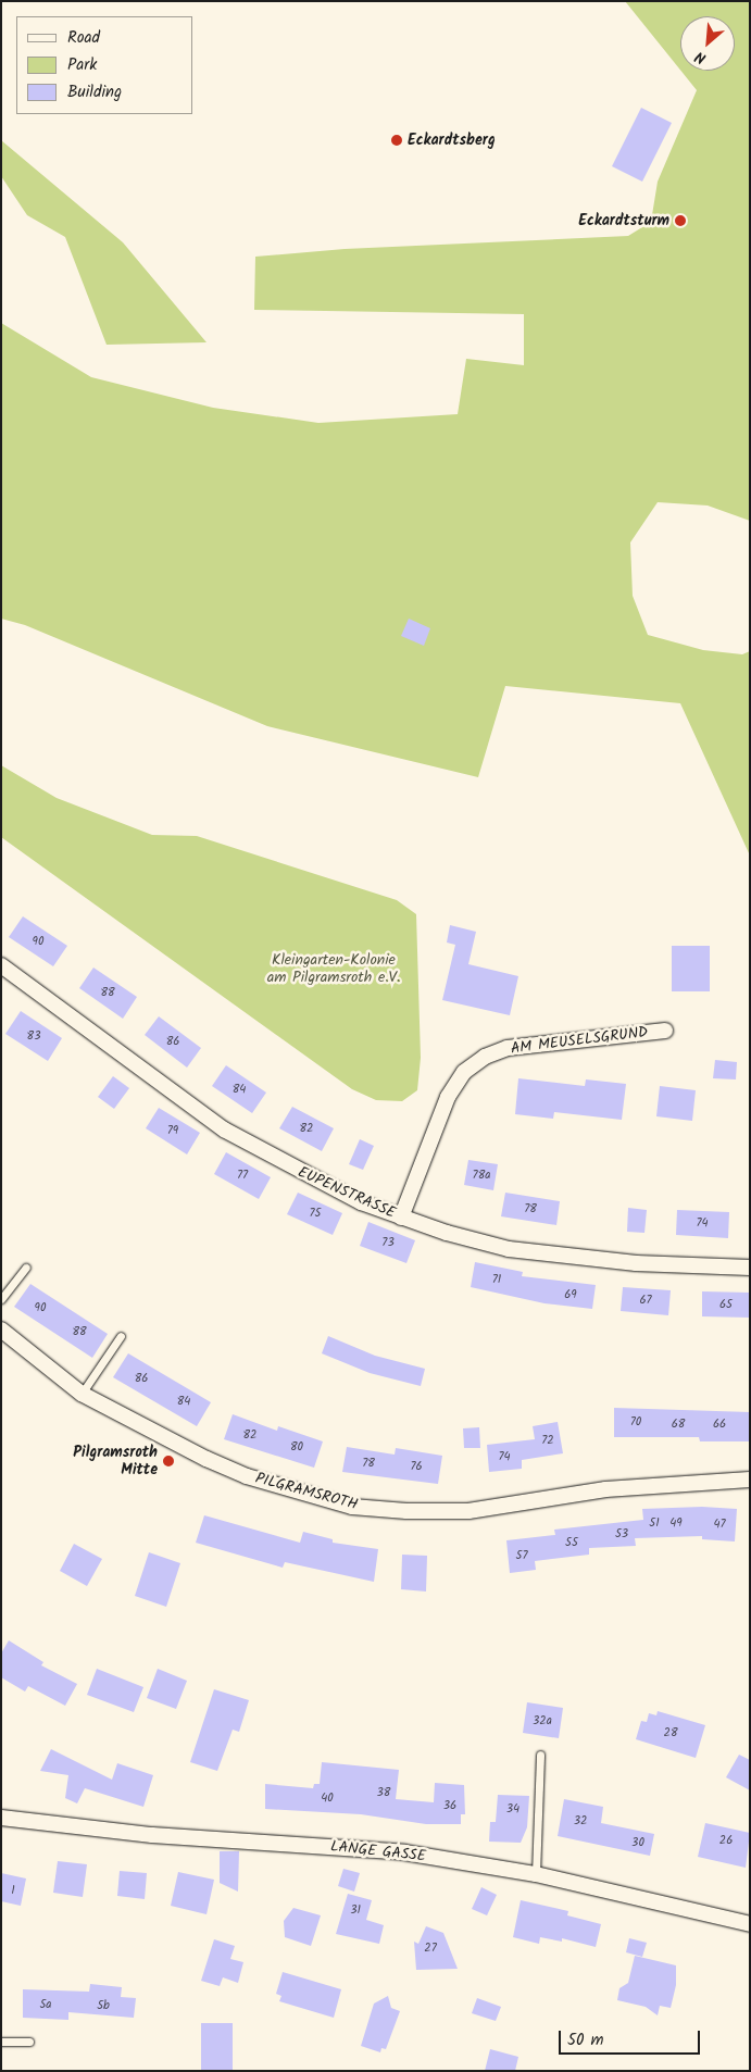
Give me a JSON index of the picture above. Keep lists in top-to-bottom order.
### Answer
{
  "streets": {
    "street": [
      "AM MEUSELSGRUND",
      "EUPENSTRASSE",
      "PILGRAMSROTH",
      "LANGE GASSE"
    ]
  },
  "crossings": [
    ["AM MEUSELSGRUND", "EUPENSTRASSE"]
  ],
  "parks": ["Kleingarten-Kolonie am Pilgramsroth e.V."],
  "places": ["Eckardtsberg", "Eckardtsturm", "Pilgramsroth Mitte"],
  "house_numbers": [
    "90",
    "88",
    "83",
    "86",
    "84",
    "82",
    "79",
    "77",
    "78a",
    "78",
    "75",
    "74",
    "73",
    "71",
    "69",
    "67",
    "65",
    "90",
    "88",
    "86",
    "84",
    "70",
    "68",
    "66",
    "82",
    "72",
    "80",
    "74",
    "78",
    "76",
    "51",
    "49",
    "47",
    "53",
    "55",
    "57",
    "32a",
    "28",
    "38",
    "40",
    "36",
    "34",
    "32",
    "26",
    "30",
    "1",
    "31",
    "27",
    "5a",
    "5b"
  ],
  "legend": ["Road", "Park", "Building"],
  "scale_bar": "50 m",
  "north": "bottom left"
}
